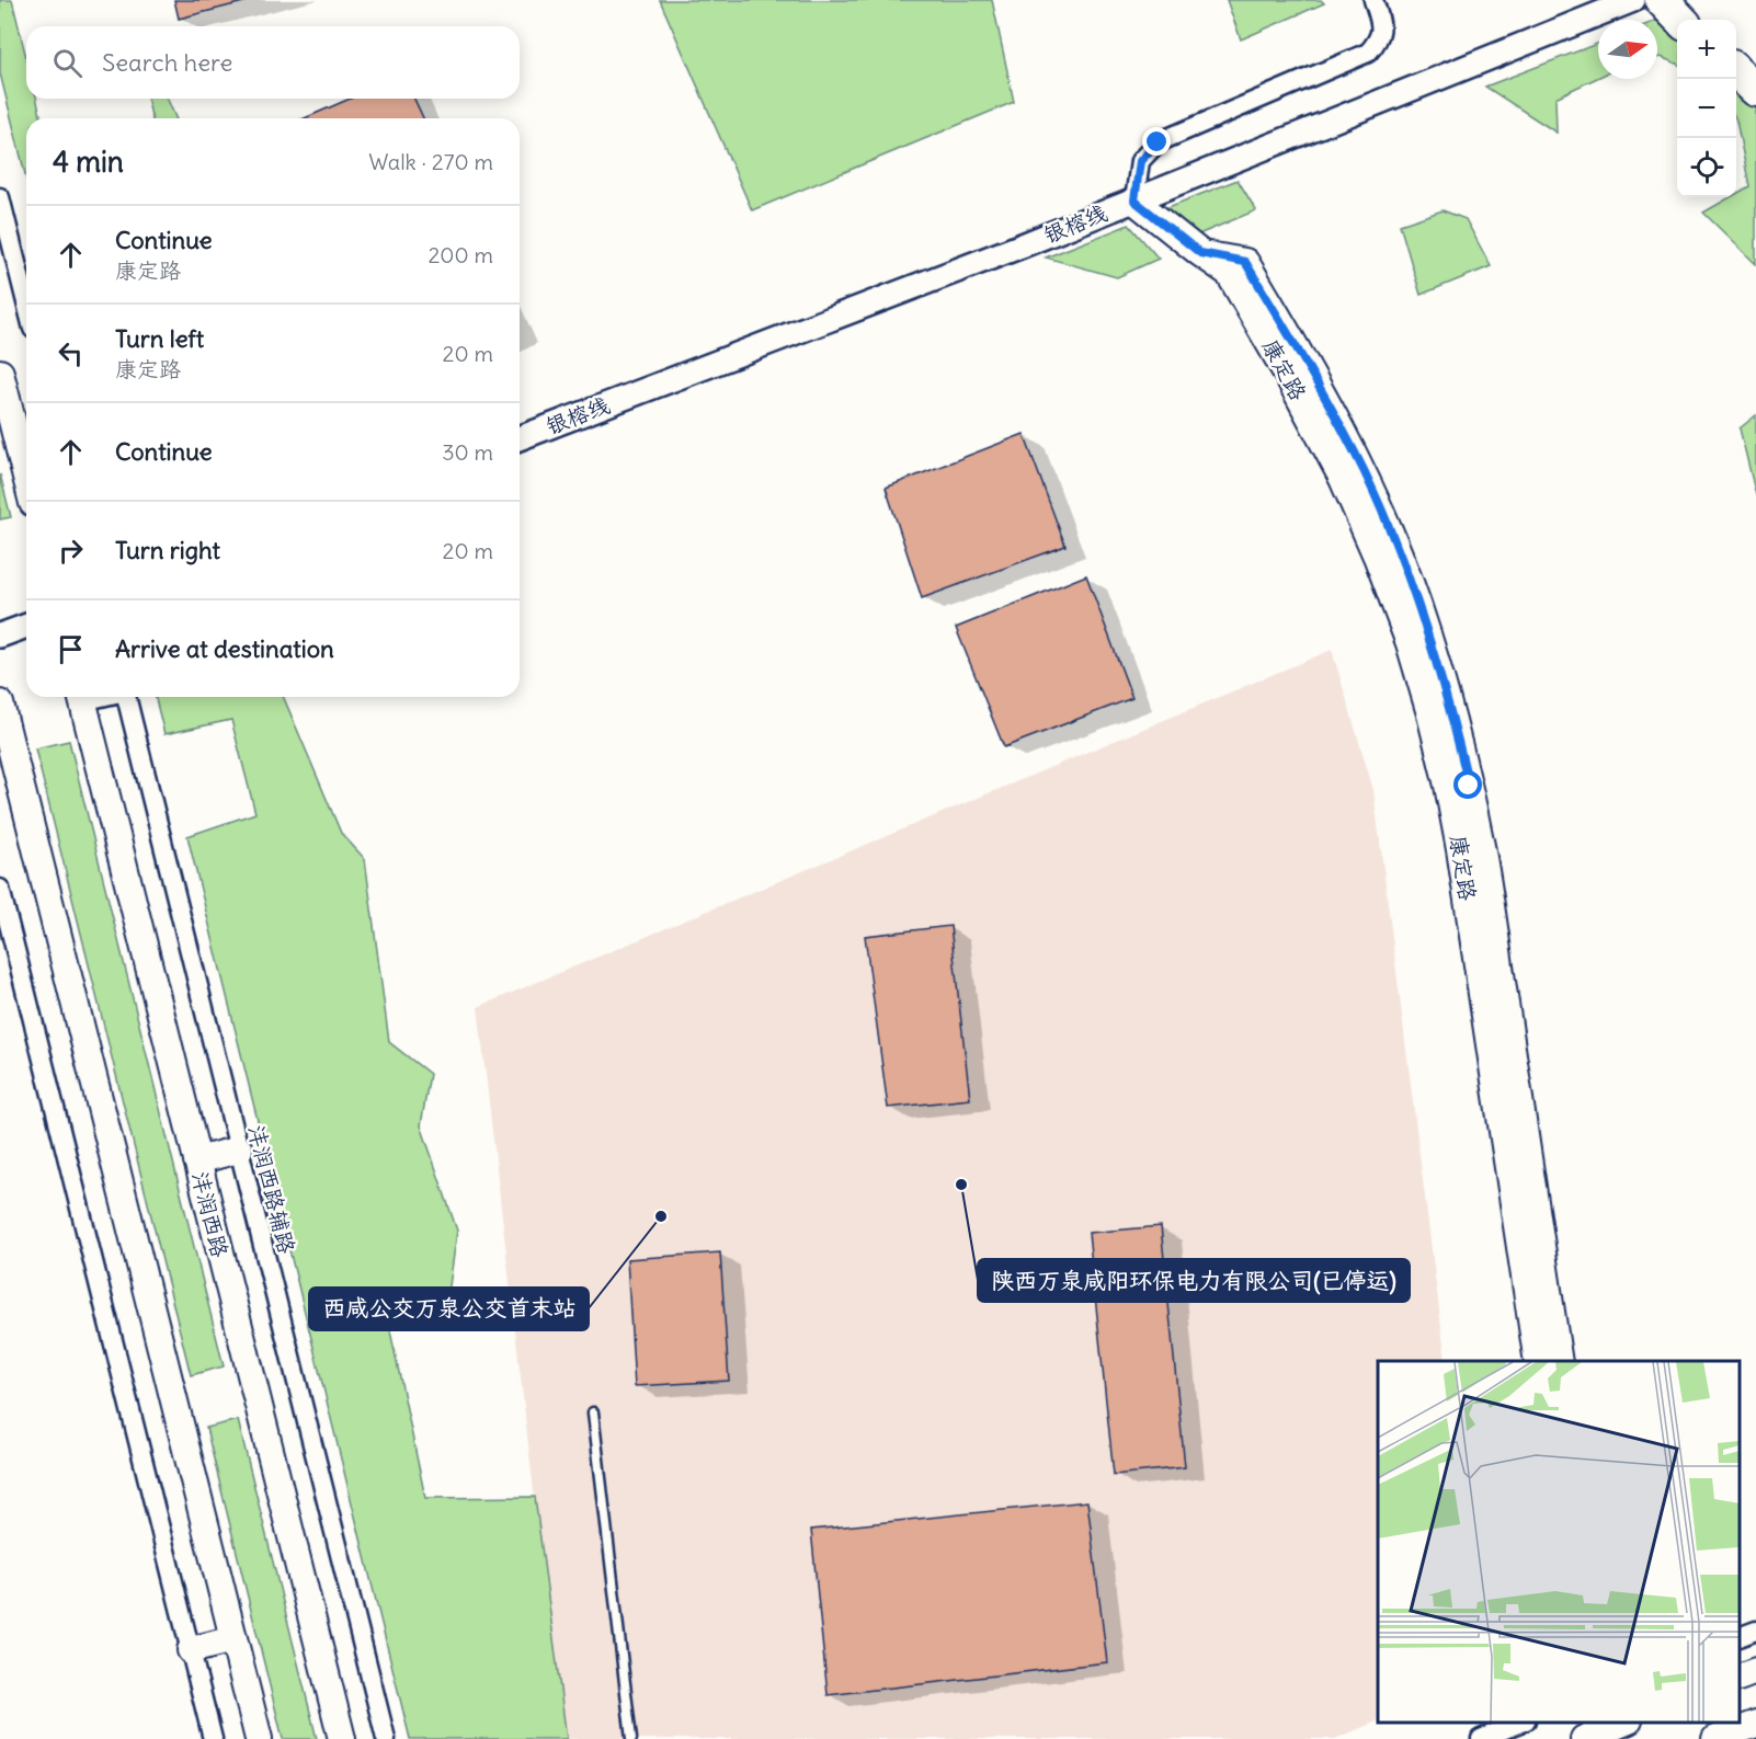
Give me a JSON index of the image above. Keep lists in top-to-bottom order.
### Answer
{
  "streets": {
    "main road": ["康定路", "沣润西路"],
    "street": ["银榕线", "沣润西路辅路"]
  },
  "places": ["陕西万泉咸阳环保电力有限公司(已停运)", "西咸公交万泉公交首末站"],
  "north": "right",
  "page": {
    "map_buttons": ["+", "−"],
    "search": "Search here",
    "heading": ["4 min", "Walk · 270 m"],
    "list": [
      ["Continue", "康定路", "200 m"],
      ["Turn left", "康定路", "20 m"],
      ["Continue", "30 m"],
      ["Turn right", "20 m"],
      "Arrive at destination"
    ]
  }
}
